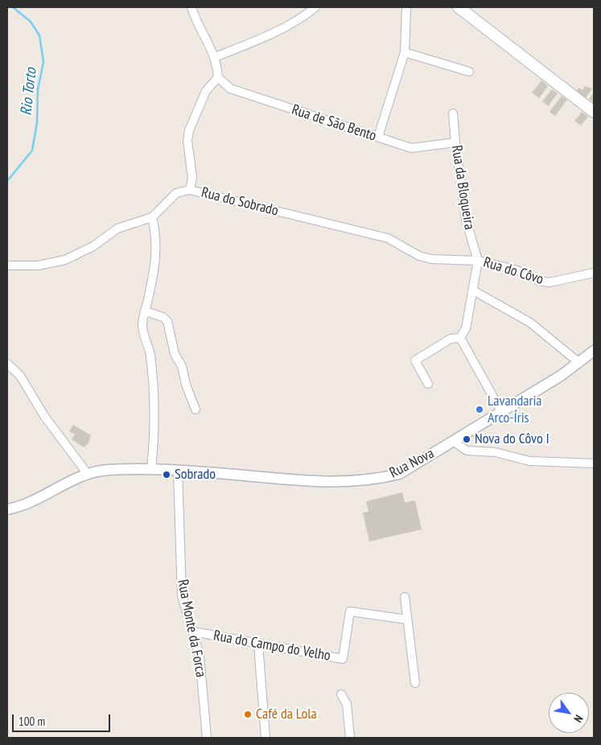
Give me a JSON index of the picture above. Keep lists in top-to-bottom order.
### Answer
{
  "streets": {
    "street": [
      "Rua de São Bento",
      "Rua da Bloqueira",
      "Rua do Sobrado",
      "Rua do Côvo",
      "Rua Nova",
      "Rua Monte da Forca",
      "Rua do Campo do Velho"
    ]
  },
  "crossings": [
    ["Rua de São Bento", "Rua da Bloqueira"],
    ["Rua de São Bento", "Rua do Sobrado"],
    ["Rua da Bloqueira", "Rua do Côvo"],
    ["Rua do Sobrado", "Rua do Côvo"],
    ["Rua Nova", "Rua Monte da Forca"],
    ["Rua Monte da Forca", "Rua do Campo do Velho"]
  ],
  "water": ["Rio Torto"],
  "places": [
    "Lavandaria Arco-Íris",
    "Nova do Côvo I",
    "Sobrado",
    "Café da Lola"
  ],
  "scale_bar": "100 m",
  "north": "bottom right"
}
